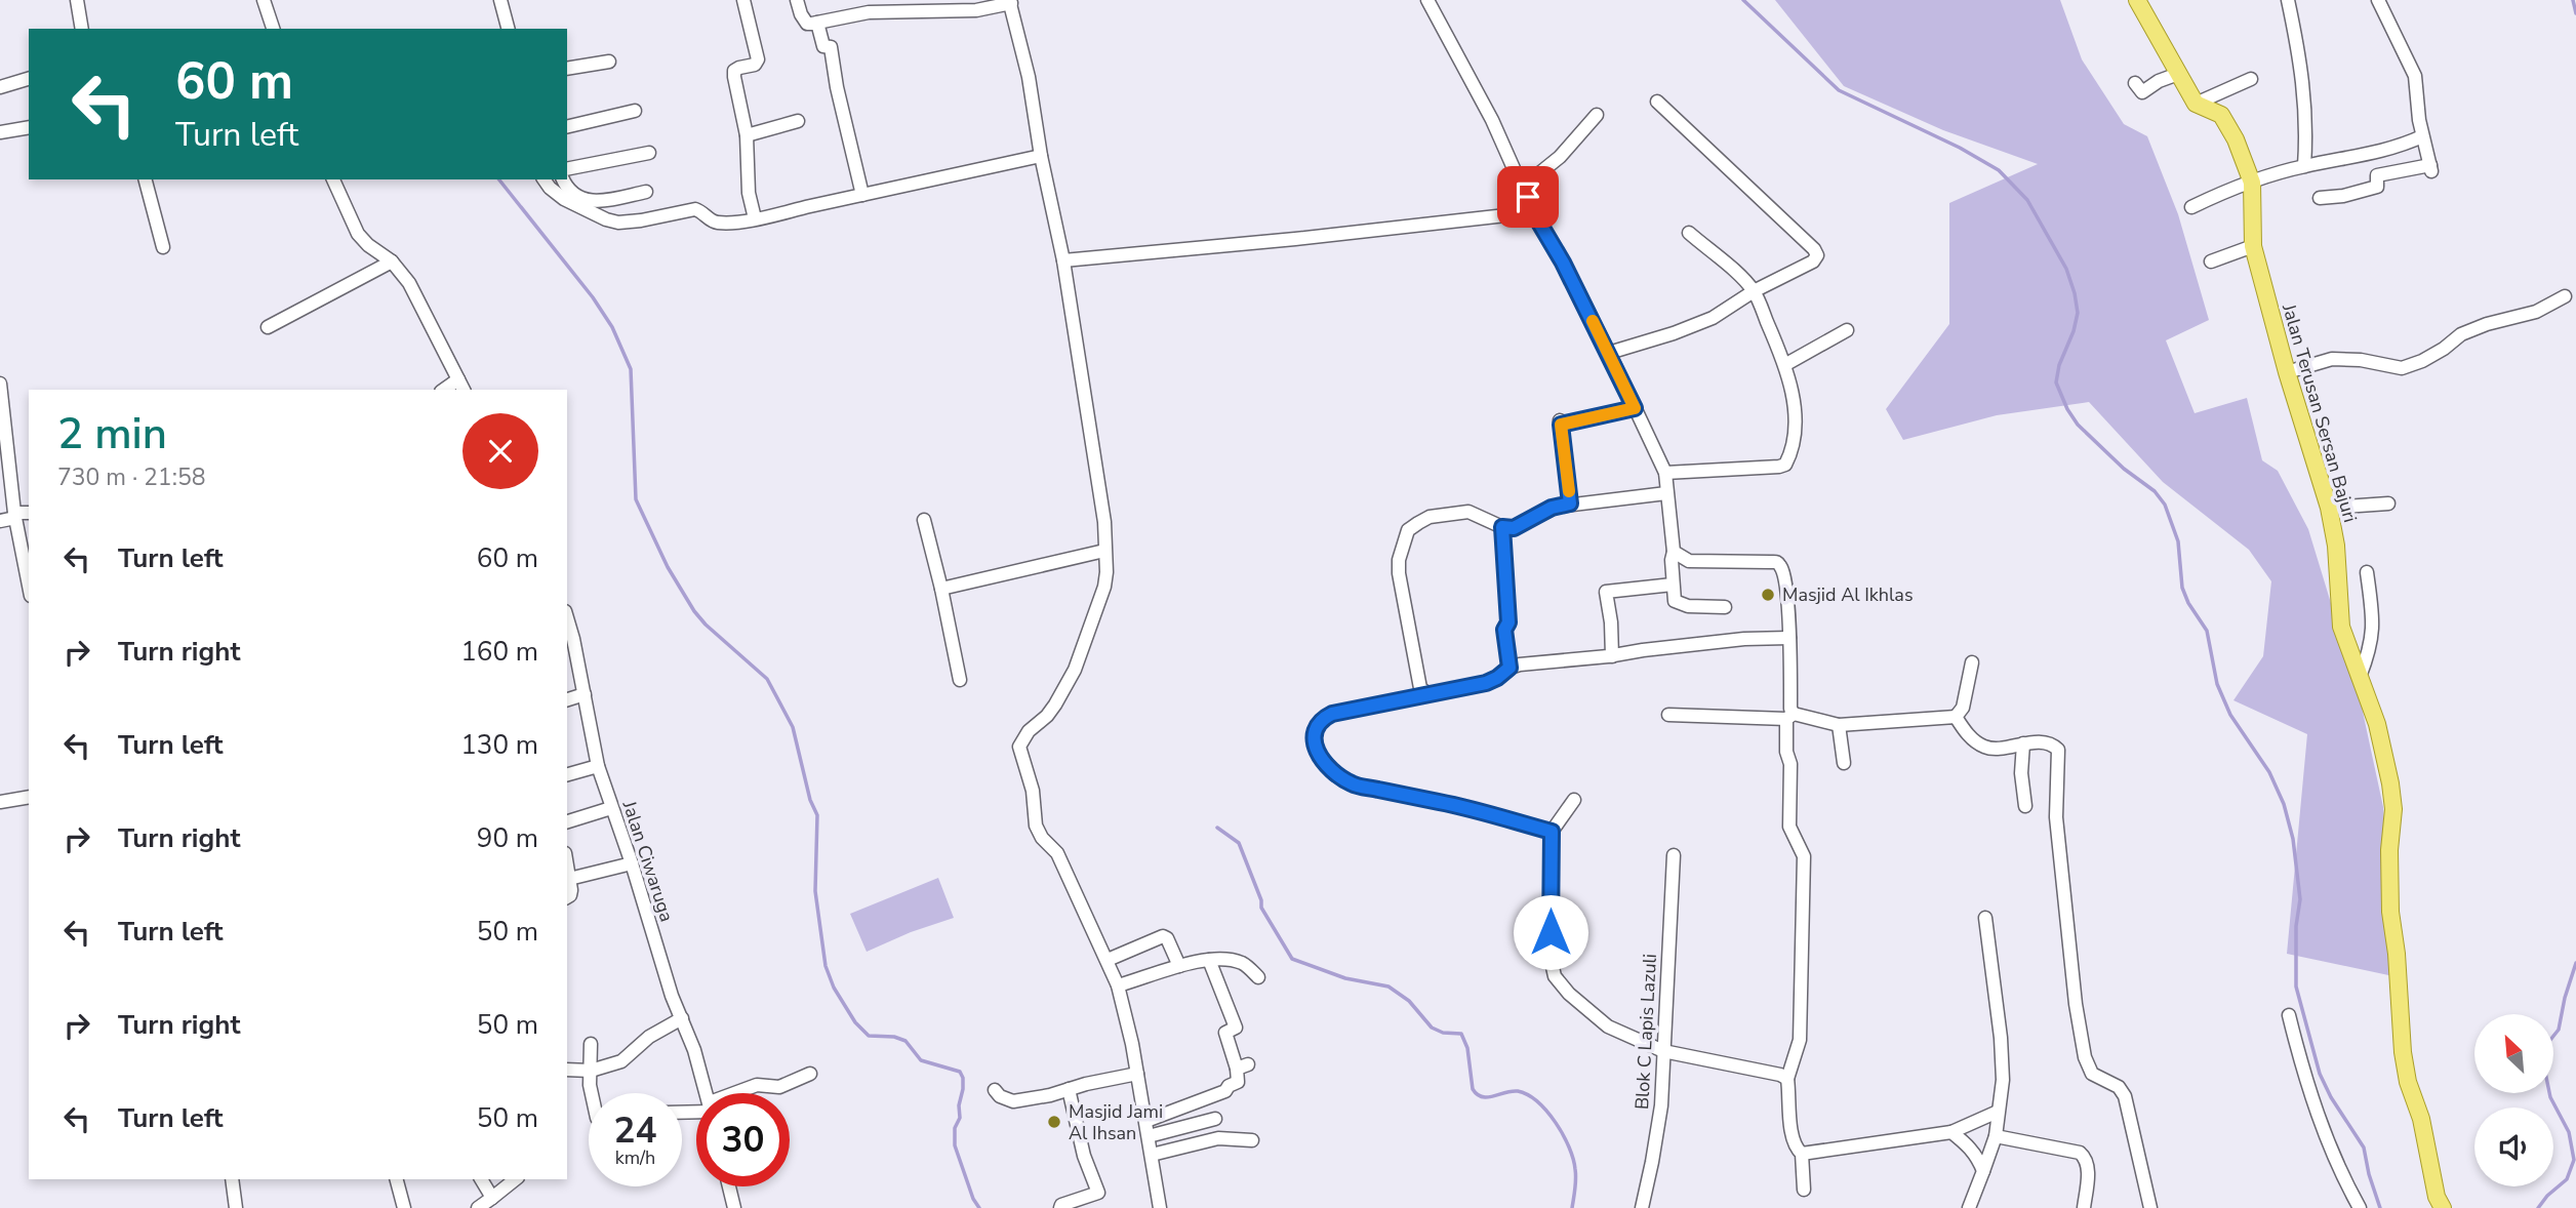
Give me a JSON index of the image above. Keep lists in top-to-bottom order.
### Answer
{
  "streets": {
    "main road": ["Jalan Terusan Sersan Bajuri"],
    "street": ["Jalan Ciwaruga", "Blok C Lapis Lazuli"]
  },
  "places": ["Masjid Al Ikhlas", "Masjid Jami Al Ihsan"],
  "north": "top left",
  "page": {
    "turn": ["60 m", "Turn left"],
    "heading": ["2 min", "730 m · 21:58"],
    "list": [
      {
        "name": "Turn left",
        "value": "60 m"
      },
      {
        "name": "Turn right",
        "value": "160 m"
      },
      {
        "name": "Turn left",
        "value": "130 m"
      },
      {
        "name": "Turn right",
        "value": "90 m"
      },
      {
        "name": "Turn left",
        "value": "50 m"
      },
      {
        "name": "Turn right",
        "value": "50 m"
      },
      {
        "name": "Turn left",
        "value": "50 m"
      }
    ],
    "speed": "24 km/h",
    "limit": "30"
  }
}
